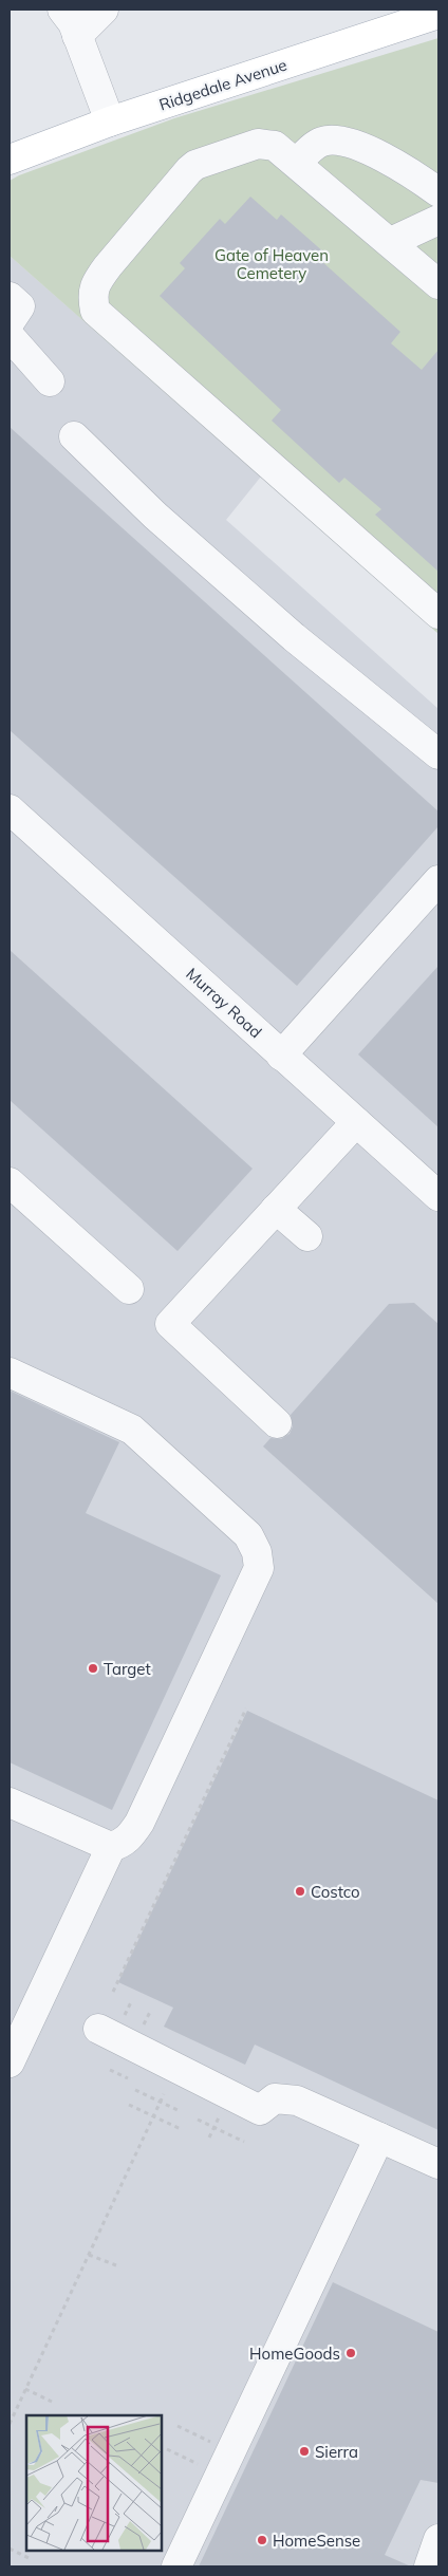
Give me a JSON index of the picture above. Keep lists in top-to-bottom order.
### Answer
{
  "streets": {
    "main road": ["Ridgedale Avenue"],
    "street": ["Murray Road"]
  },
  "parks": ["Gate of Heaven Cemetery"],
  "places": [
    "Target",
    "Costco",
    "HomeGoods",
    "Sierra",
    "HomeSense"
  ]
}
